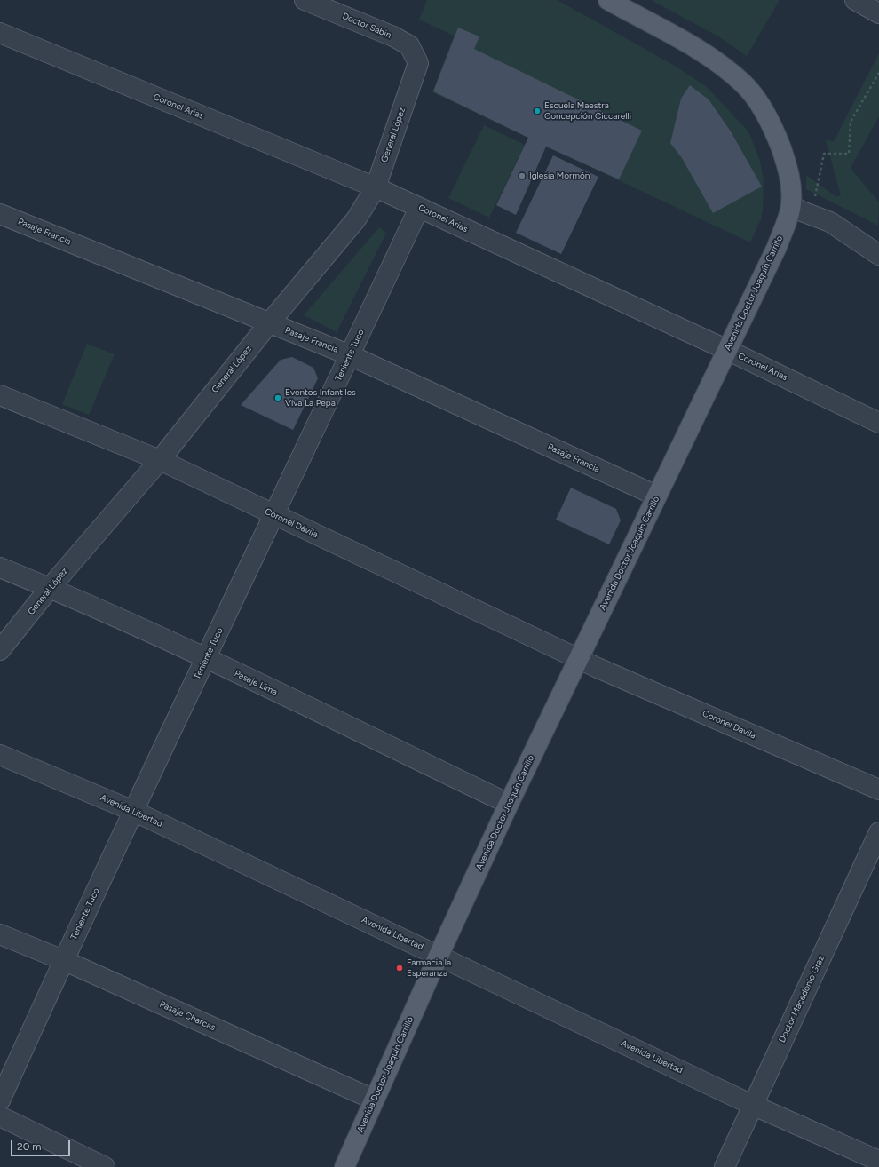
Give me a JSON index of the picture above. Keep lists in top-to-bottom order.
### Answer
{
  "streets": {
    "main road": ["Avenida Doctor Joaquín Carrillo"],
    "street": [
      "Doctor Sabin",
      "Coronel Arias",
      "General López",
      "Pasaje Francia",
      "Teniente Tuco",
      "Coronel Dávila",
      "Pasaje Lima",
      "Coronel Davila",
      "Avenida Libertad",
      "Doctor Macedonio Graz",
      "Pasaje Charcas"
    ]
  },
  "crossings": [
    ["Doctor Sabin", "General López"],
    ["Coronel Arias", "General López"],
    ["Coronel Arias", "Avenida Doctor Joaquín Carrillo"],
    ["Coronel Arias", "Teniente Tuco"],
    ["General López", "Pasaje Francia"],
    ["General López", "Coronel Dávila"],
    ["General López", "Pasaje Lima"],
    ["Pasaje Francia", "Avenida Doctor Joaquín Carrillo"],
    ["Pasaje Francia", "Teniente Tuco"],
    ["Avenida Doctor Joaquín Carrillo", "Coronel Dávila"],
    ["Avenida Doctor Joaquín Carrillo", "Pasaje Lima"],
    ["Avenida Doctor Joaquín Carrillo", "Coronel Davila"],
    ["Avenida Doctor Joaquín Carrillo", "Avenida Libertad"],
    ["Avenida Doctor Joaquín Carrillo", "Pasaje Charcas"],
    ["Teniente Tuco", "Coronel Dávila"],
    ["Teniente Tuco", "Pasaje Lima"],
    ["Teniente Tuco", "Avenida Libertad"],
    ["Teniente Tuco", "Pasaje Charcas"],
    ["Coronel Dávila", "Coronel Davila"],
    ["Avenida Libertad", "Doctor Macedonio Graz"]
  ],
  "places": [
    "Escuela Maestra Concepción Ciccarelli",
    "Iglesia Mormón",
    "Eventos Infantiles Viva La Pepa",
    "Farmacia la Esperanza"
  ],
  "scale_bar": "20 m"
}
